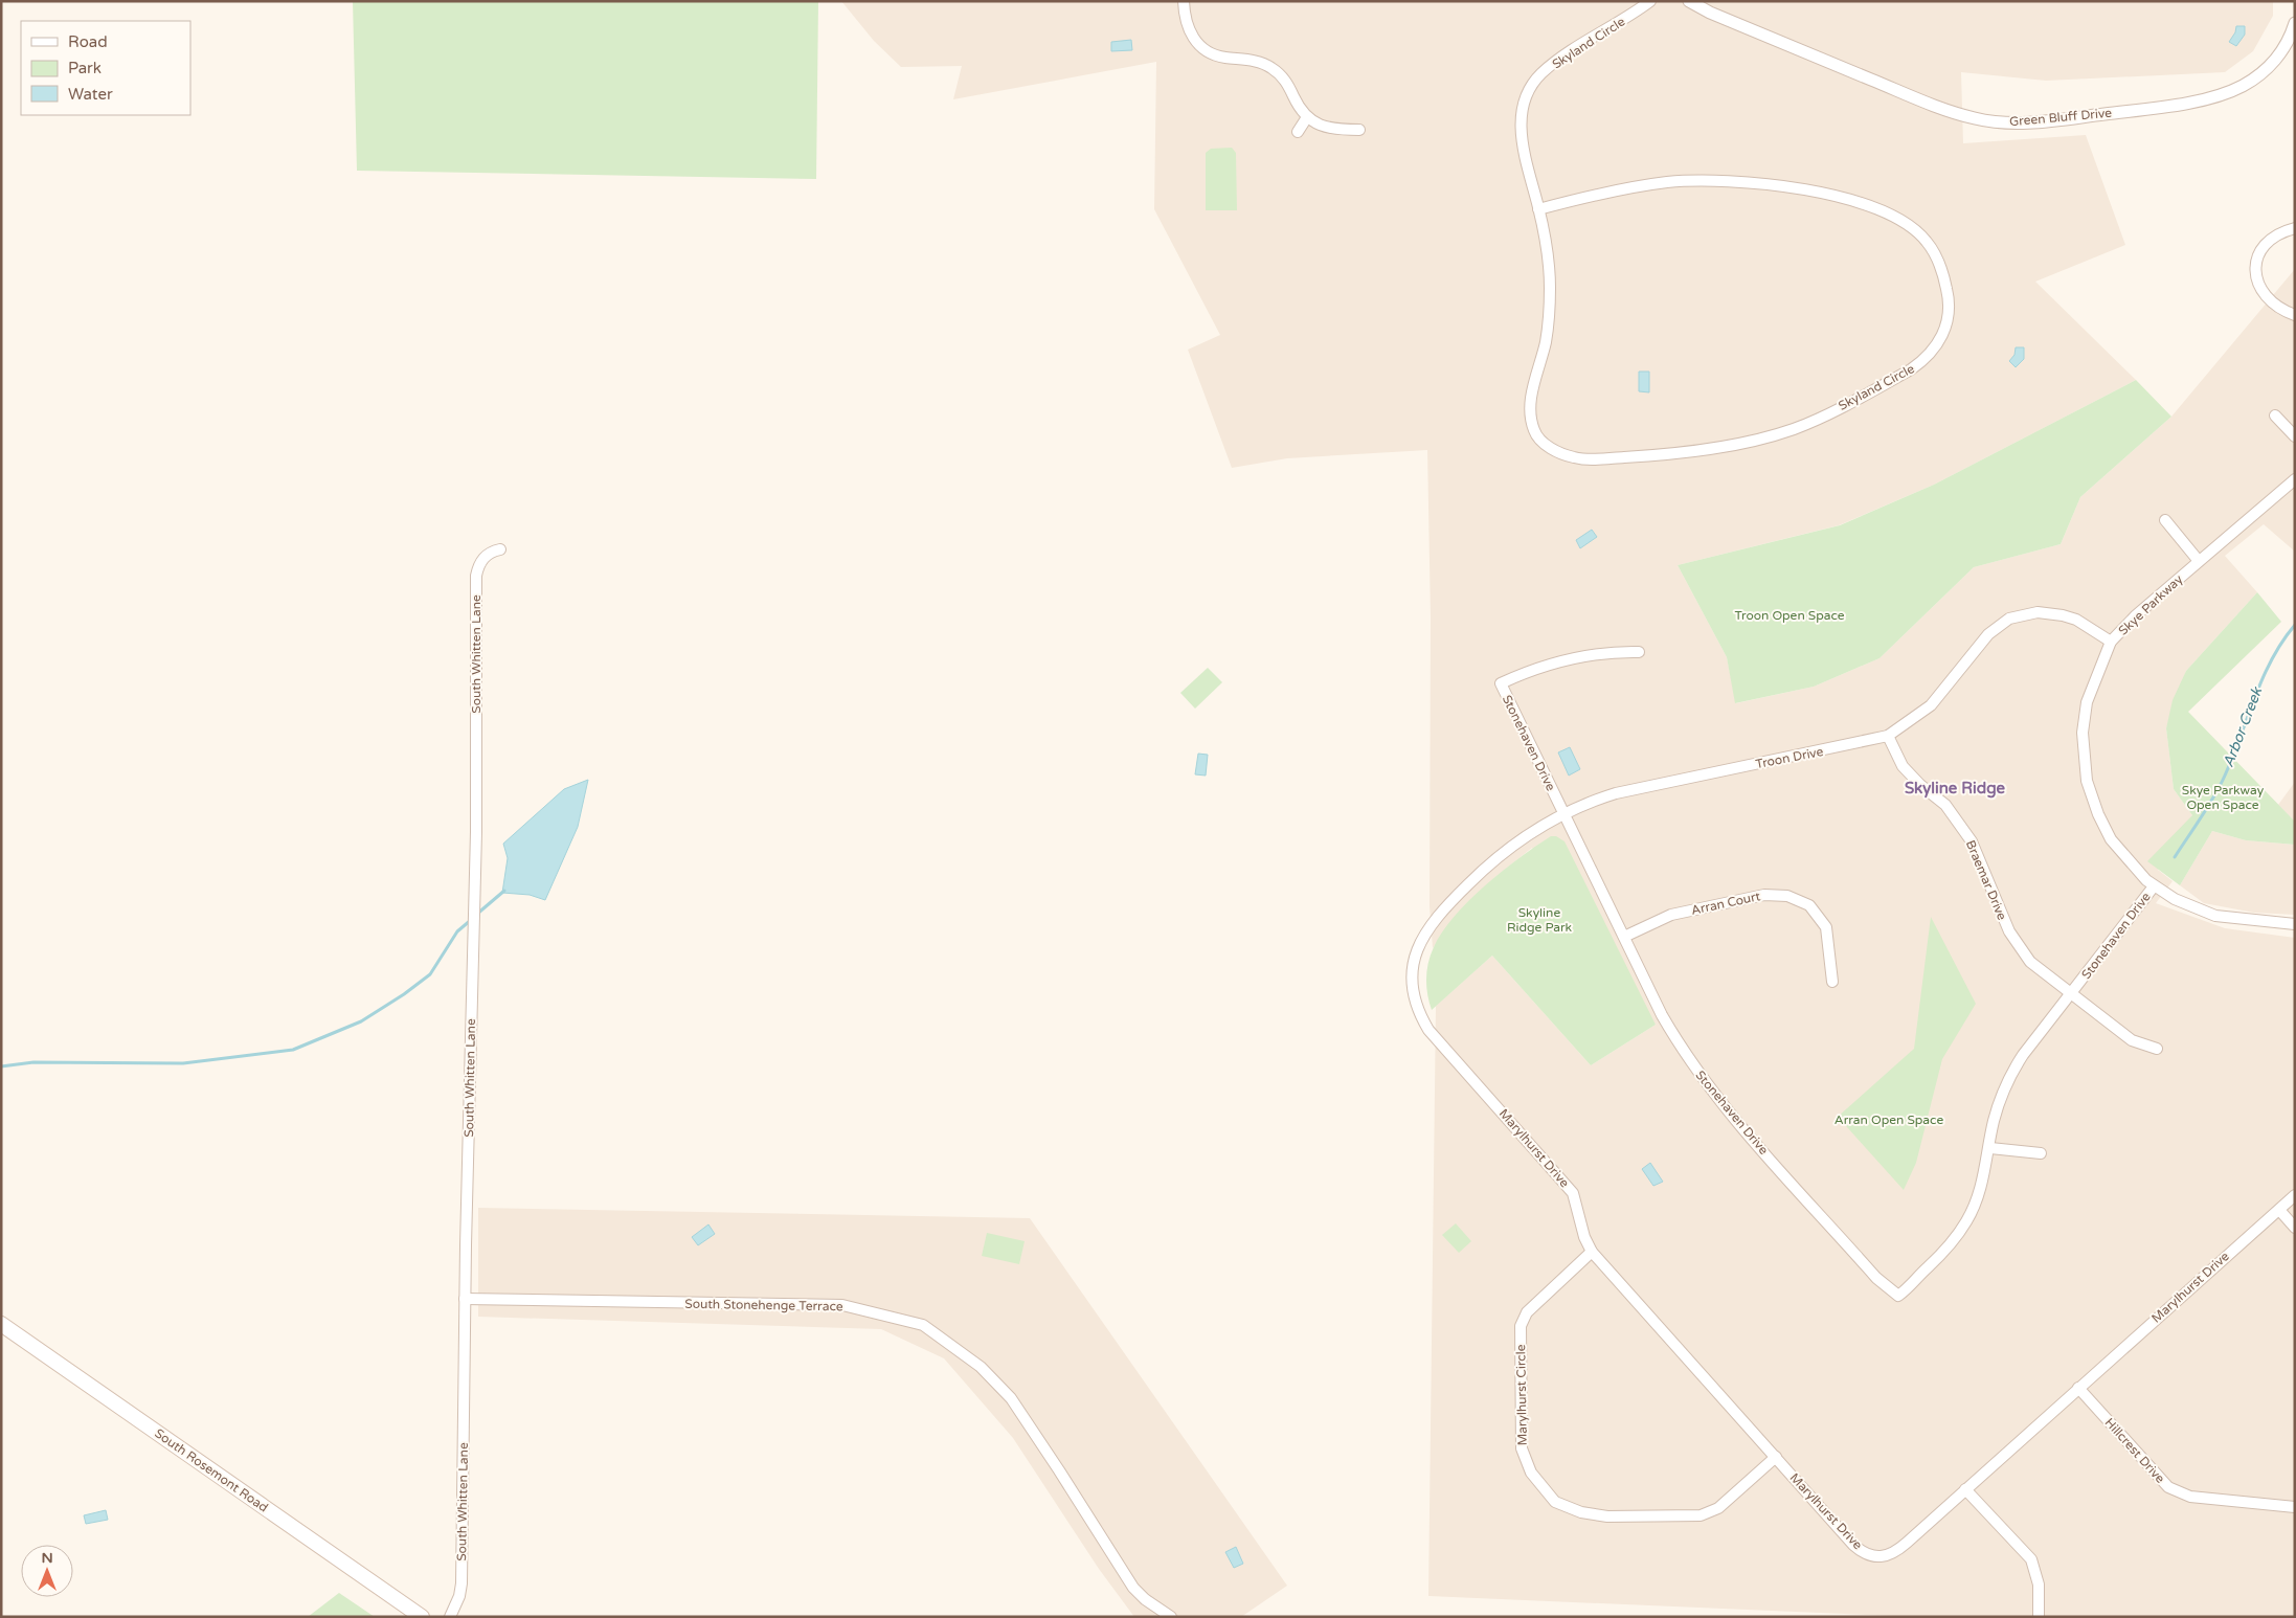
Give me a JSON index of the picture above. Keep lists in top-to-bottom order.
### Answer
{
  "streets": {
    "main road": ["South Rosemont Road"],
    "street": [
      "Skyland Circle",
      "Green Bluff Drive",
      "Skye Parkway",
      "South Whitten Lane",
      "Stonehaven Drive",
      "Troon Drive",
      "Braemar Drive",
      "Arran Court",
      "Marylhurst Drive",
      "South Stonehenge Terrace",
      "Marylhurst Circle",
      "Hillcrest Drive"
    ]
  },
  "crossings": [
    ["Skye Parkway", "Stonehaven Drive"],
    ["Skye Parkway", "Troon Drive"],
    ["South Whitten Lane", "South Stonehenge Terrace"],
    ["Stonehaven Drive", "Troon Drive"],
    ["Stonehaven Drive", "Braemar Drive"],
    ["Stonehaven Drive", "Arran Court"],
    ["Troon Drive", "Braemar Drive"],
    ["Troon Drive", "Marylhurst Drive"],
    ["Marylhurst Drive", "Marylhurst Circle"],
    ["Marylhurst Drive", "Hillcrest Drive"]
  ],
  "districts": ["Skyline Ridge"],
  "water": ["Arbor Creek"],
  "parks": [
    "Troon Open Space",
    "Skye Parkway Open Space",
    "Skyline Ridge Park",
    "Arran Open Space"
  ],
  "legend": ["Road", "Park", "Water"],
  "north": "top"
}
